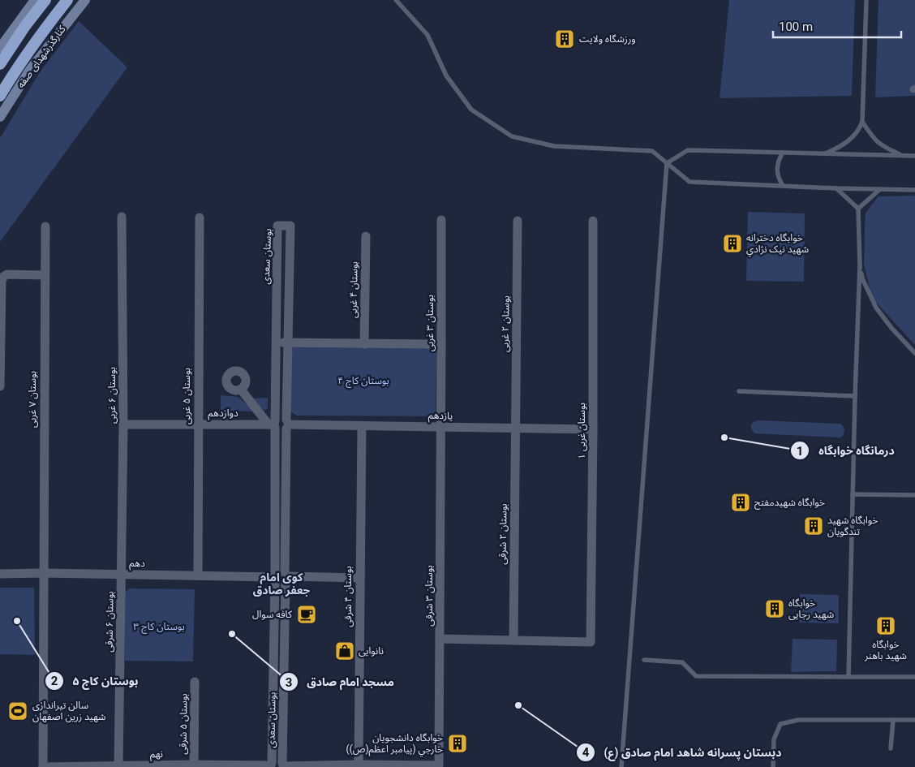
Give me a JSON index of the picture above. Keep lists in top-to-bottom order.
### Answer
{
  "streets": {
    "main road": ["کنارگذرشهدای صفه"],
    "street": [
      "بوستان سعدی",
      "بوستان ۴ غربی",
      "بوستان ۳ غربی",
      "بوستان ۲ غربی",
      "بوستان ۶ غربی",
      "بوستان ۵ غربی",
      "بوستان ۷ غربی",
      "دوازدهم",
      "یازدهم",
      "بوستان غربی ۱",
      "بوستان ۲ شرقی",
      "دهم",
      "بوستان ۳ شرقی",
      "بوستان ۴ شرقی",
      "بوستان ۶ شرقی",
      "بوستان ۵ شرقی",
      "نهم"
    ]
  },
  "crossings": [
    ["بوستان سعدی", "دوازدهم"],
    ["بوستان سعدی", "یازدهم"],
    ["بوستان سعدی", "دهم"],
    ["بوستان سعدی", "نهم"],
    ["بوستان ۳ غربی", "یازدهم"],
    ["بوستان ۳ غربی", "بوستان ۳ شرقی"],
    ["بوستان ۲ غربی", "یازدهم"],
    ["بوستان ۲ غربی", "بوستان ۲ شرقی"],
    ["بوستان ۶ غربی", "دوازدهم"],
    ["بوستان ۶ غربی", "دهم"],
    ["بوستان ۶ غربی", "بوستان ۶ شرقی"],
    ["بوستان ۵ غربی", "دوازدهم"],
    ["بوستان ۵ غربی", "دهم"],
    ["بوستان ۷ غربی", "دهم"],
    ["بوستان ۷ غربی", "نهم"],
    ["دوازدهم", "یازدهم"],
    ["یازدهم", "بوستان غربی ۱"],
    ["یازدهم", "بوستان ۲ شرقی"],
    ["یازدهم", "بوستان ۳ شرقی"],
    ["یازدهم", "بوستان ۴ شرقی"],
    ["بوستان غربی ۱", "بوستان ۲ شرقی"],
    ["دهم", "بوستان ۴ شرقی"],
    ["دهم", "بوستان ۶ شرقی"],
    ["بوستان ۳ شرقی", "بوستان ۴ شرقی"],
    ["بوستان ۶ شرقی", "نهم"],
    ["بوستان ۵ شرقی", "نهم"]
  ],
  "districts": ["کوی امام جعفر صادق"],
  "parks": ["بوستان کاج ۴", "بوستان کاج ۳"],
  "places": {
    "building": [
      "ورزشگاه ولایت",
      "خوابگاه دخترانه شهيد نيک نژادي",
      "خوابگاه شهیدمفتح",
      "خوابگاه شهید تندگویان",
      "خوابگاه شهید رجایی",
      "خوابگاه شهید باهنر",
      "خوابگاه دانشجويان خارجي (پيامبر اعظم(ص))"
    ],
    "other": [
      "درمانگاه خوابگاه",
      "بوستان کاج ۵",
      "مسجد امام صادق",
      "دبستان پسرانه شاهد امام صادق (ع)"
    ],
    "cafe": ["کافه سوال"],
    "shop": ["نانوایی"],
    "sports": ["سالن تیراندازی شهید زرین اصفهان"]
  },
  "scale_bar": "100 m"
}
